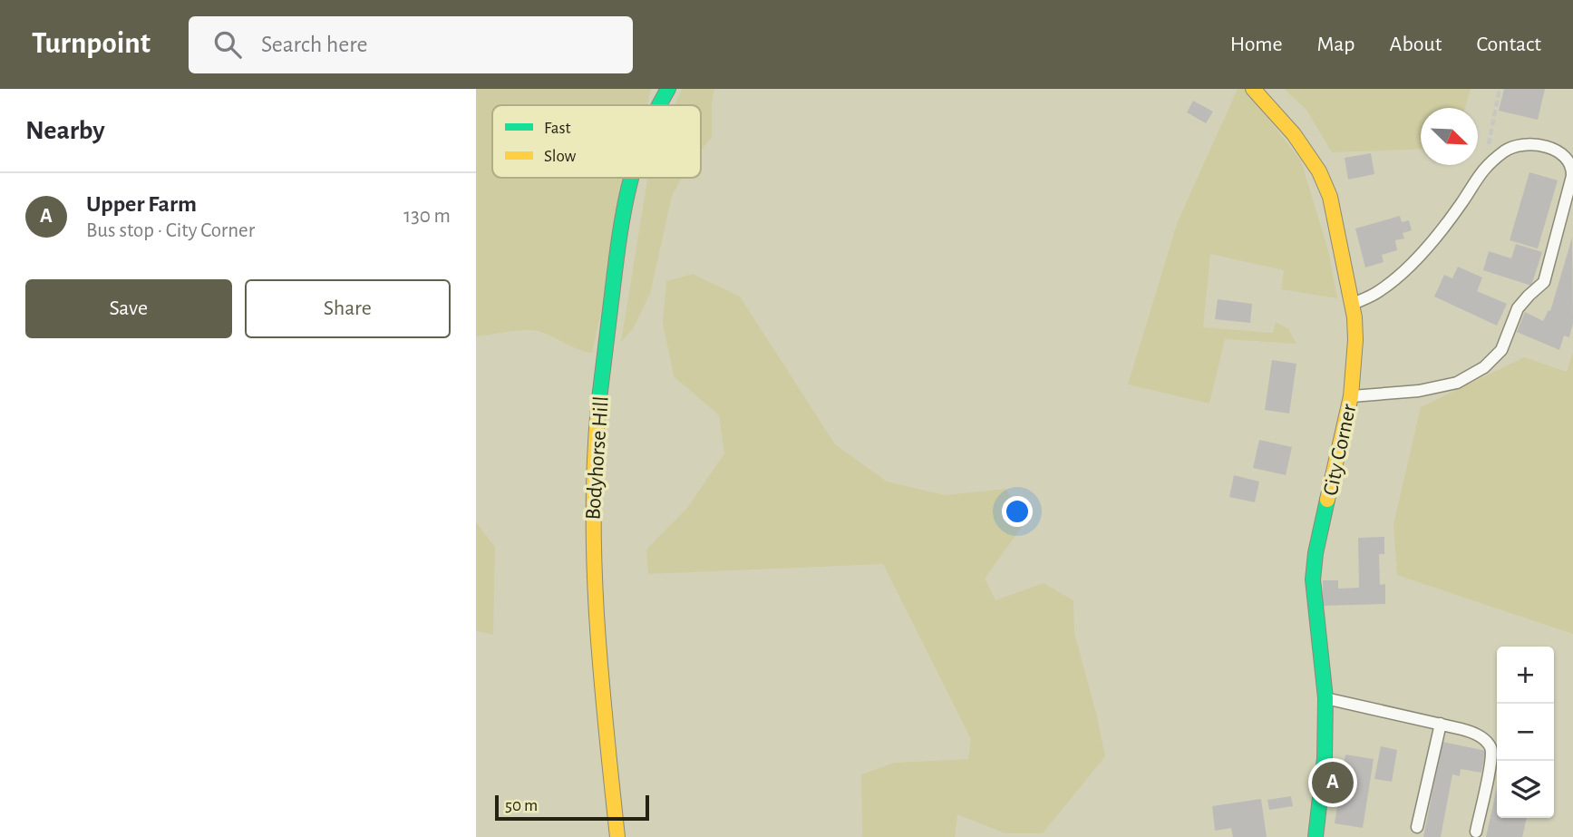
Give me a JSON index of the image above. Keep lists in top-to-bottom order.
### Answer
{
  "streets": {
    "street": ["City Corner", "Bodyhorse Hill"]
  },
  "legend": ["Fast", "Slow"],
  "scale_bar": "50 m",
  "north": "bottom right",
  "page": {
    "header": "Turnpoint",
    "search": "Search here",
    "nav": [
      "Home",
      "Map",
      "About",
      "Contact"
    ],
    "heading": "Nearby",
    "list": [
      {
        "mark": "A",
        "name": "Upper Farm",
        "note": "Bus stop · City Corner",
        "value": "130 m"
      }
    ],
    "buttons": ["Save", "Share"],
    "map_buttons": ["+", "−"],
    "pins": "A",
    "scale": "50 m"
  }
}
